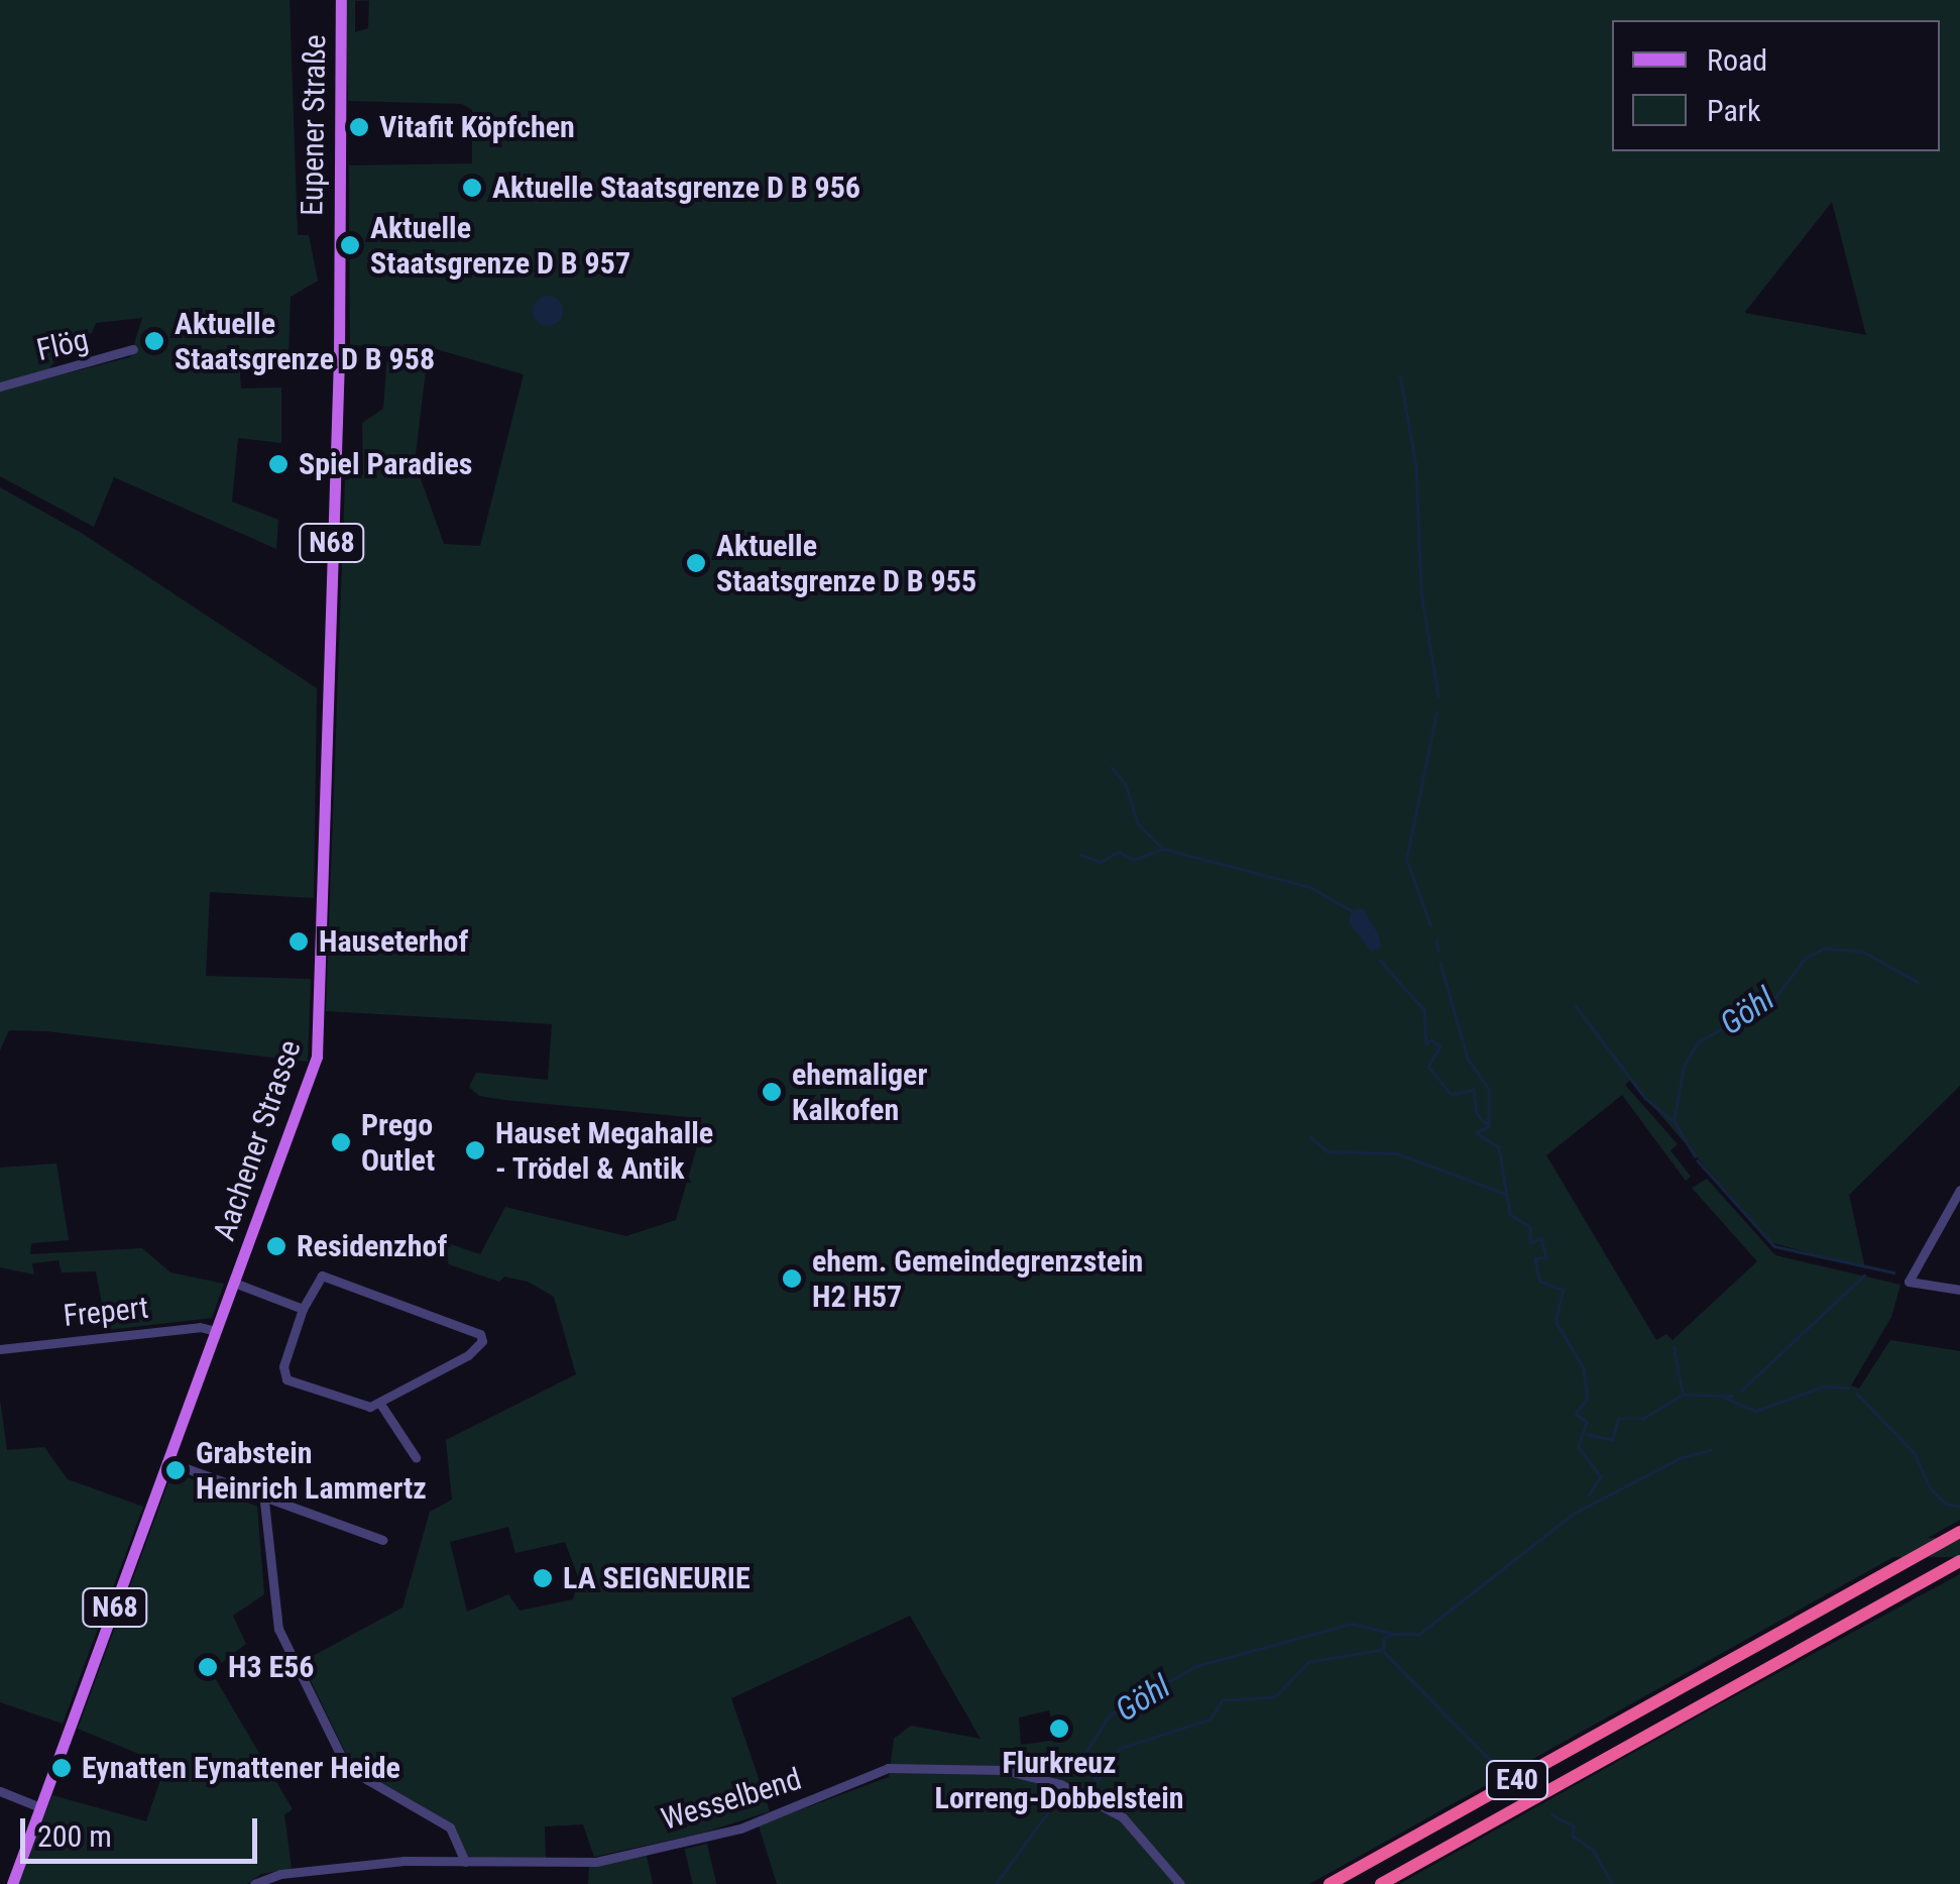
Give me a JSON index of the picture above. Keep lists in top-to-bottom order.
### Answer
{
  "streets": {
    "highway": ["E40"],
    "main road": ["Eupener Straße", "N68", "Aachener Strasse"],
    "street": ["Flög", "Frepert", "Wesselbend"]
  },
  "crossings": [
    ["Eupener Straße", "Aachener Strasse"],
    ["Aachener Strasse", "Frepert"]
  ],
  "water": ["Göhl"],
  "places": [
    "Vitafit Köpfchen",
    "Aktuelle Staatsgrenze D B 956",
    "Aktuelle Staatsgrenze D B 957",
    "Aktuelle Staatsgrenze D B 958",
    "Spiel Paradies",
    "Aktuelle Staatsgrenze D B 955",
    "Hauseterhof",
    "ehemaliger Kalkofen",
    "Prego Outlet",
    "Hauset Megahalle - Trödel & Antik",
    "Residenzhof",
    "ehem. Gemeindegrenzstein H2 H57",
    "Grabstein Heinrich Lammertz",
    "LA SEIGNEURIE",
    "H3 E56",
    "Flurkreuz Lorreng-Dobbelstein",
    "Eynatten Eynattener Heide"
  ],
  "legend": ["Road", "Park"],
  "scale_bar": "200 m"
}
